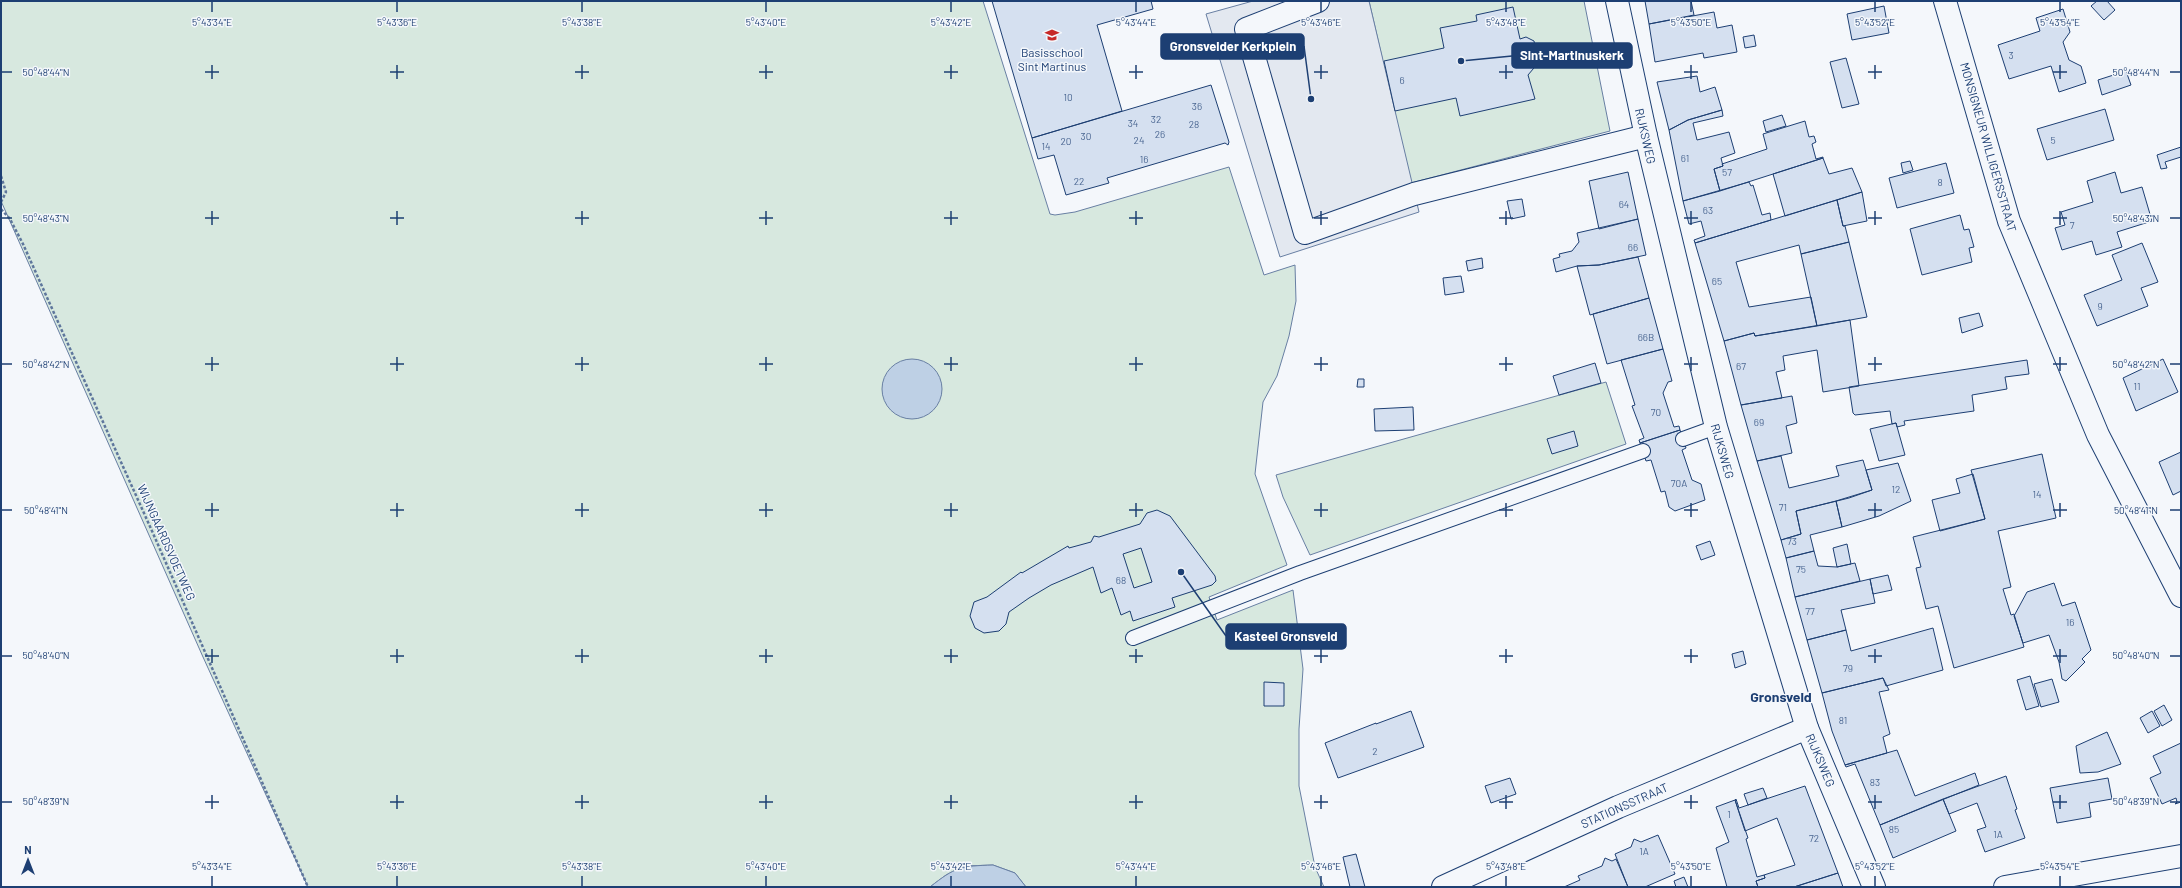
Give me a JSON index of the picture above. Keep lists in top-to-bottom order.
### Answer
{
  "streets": {
    "street": ["RIJKSWEG", "MONSIGNEUR WILLIGERSSTRAAT", "STATIONSSTRAAT"],
    "path": ["WIJNGAARDSVOETWEG"]
  },
  "crossings": [
    ["RIJKSWEG", "STATIONSSTRAAT"]
  ],
  "districts": ["Gronsveld"],
  "places": {
    "school or university": ["Basisschool Sint Martinus"],
    "other": ["Sint-Martinuskerk", "Gronsvelder Kerkplein", "Kasteel Gronsveld"]
  },
  "house_numbers": [
    "3",
    "6",
    "10",
    "36",
    "32",
    "34",
    "28",
    "26",
    "30",
    "24",
    "5",
    "20",
    "14",
    "61",
    "16",
    "57",
    "22",
    "8",
    "64",
    "63",
    "7",
    "66",
    "65",
    "9",
    "66B",
    "67",
    "11",
    "70",
    "69",
    "70A",
    "12",
    "14",
    "71",
    "73",
    "75",
    "68",
    "77",
    "16",
    "79",
    "81",
    "2",
    "83",
    "1",
    "85",
    "1A",
    "72",
    "1A"
  ],
  "north": "top",
  "coordinates": [
    "5°43'34\"E",
    "5°43'36\"E",
    "5°43'38\"E",
    "5°43'40\"E",
    "5°43'42\"E",
    "5°43'44\"E",
    "5°43'46\"E",
    "5°43'48\"E",
    "5°43'50\"E",
    "5°43'52\"E",
    "5°43'54\"E",
    "50°48'44\"N",
    "50°48'43\"N",
    "50°48'42\"N",
    "50°48'41\"N",
    "50°48'40\"N",
    "50°48'39\"N"
  ]
}
